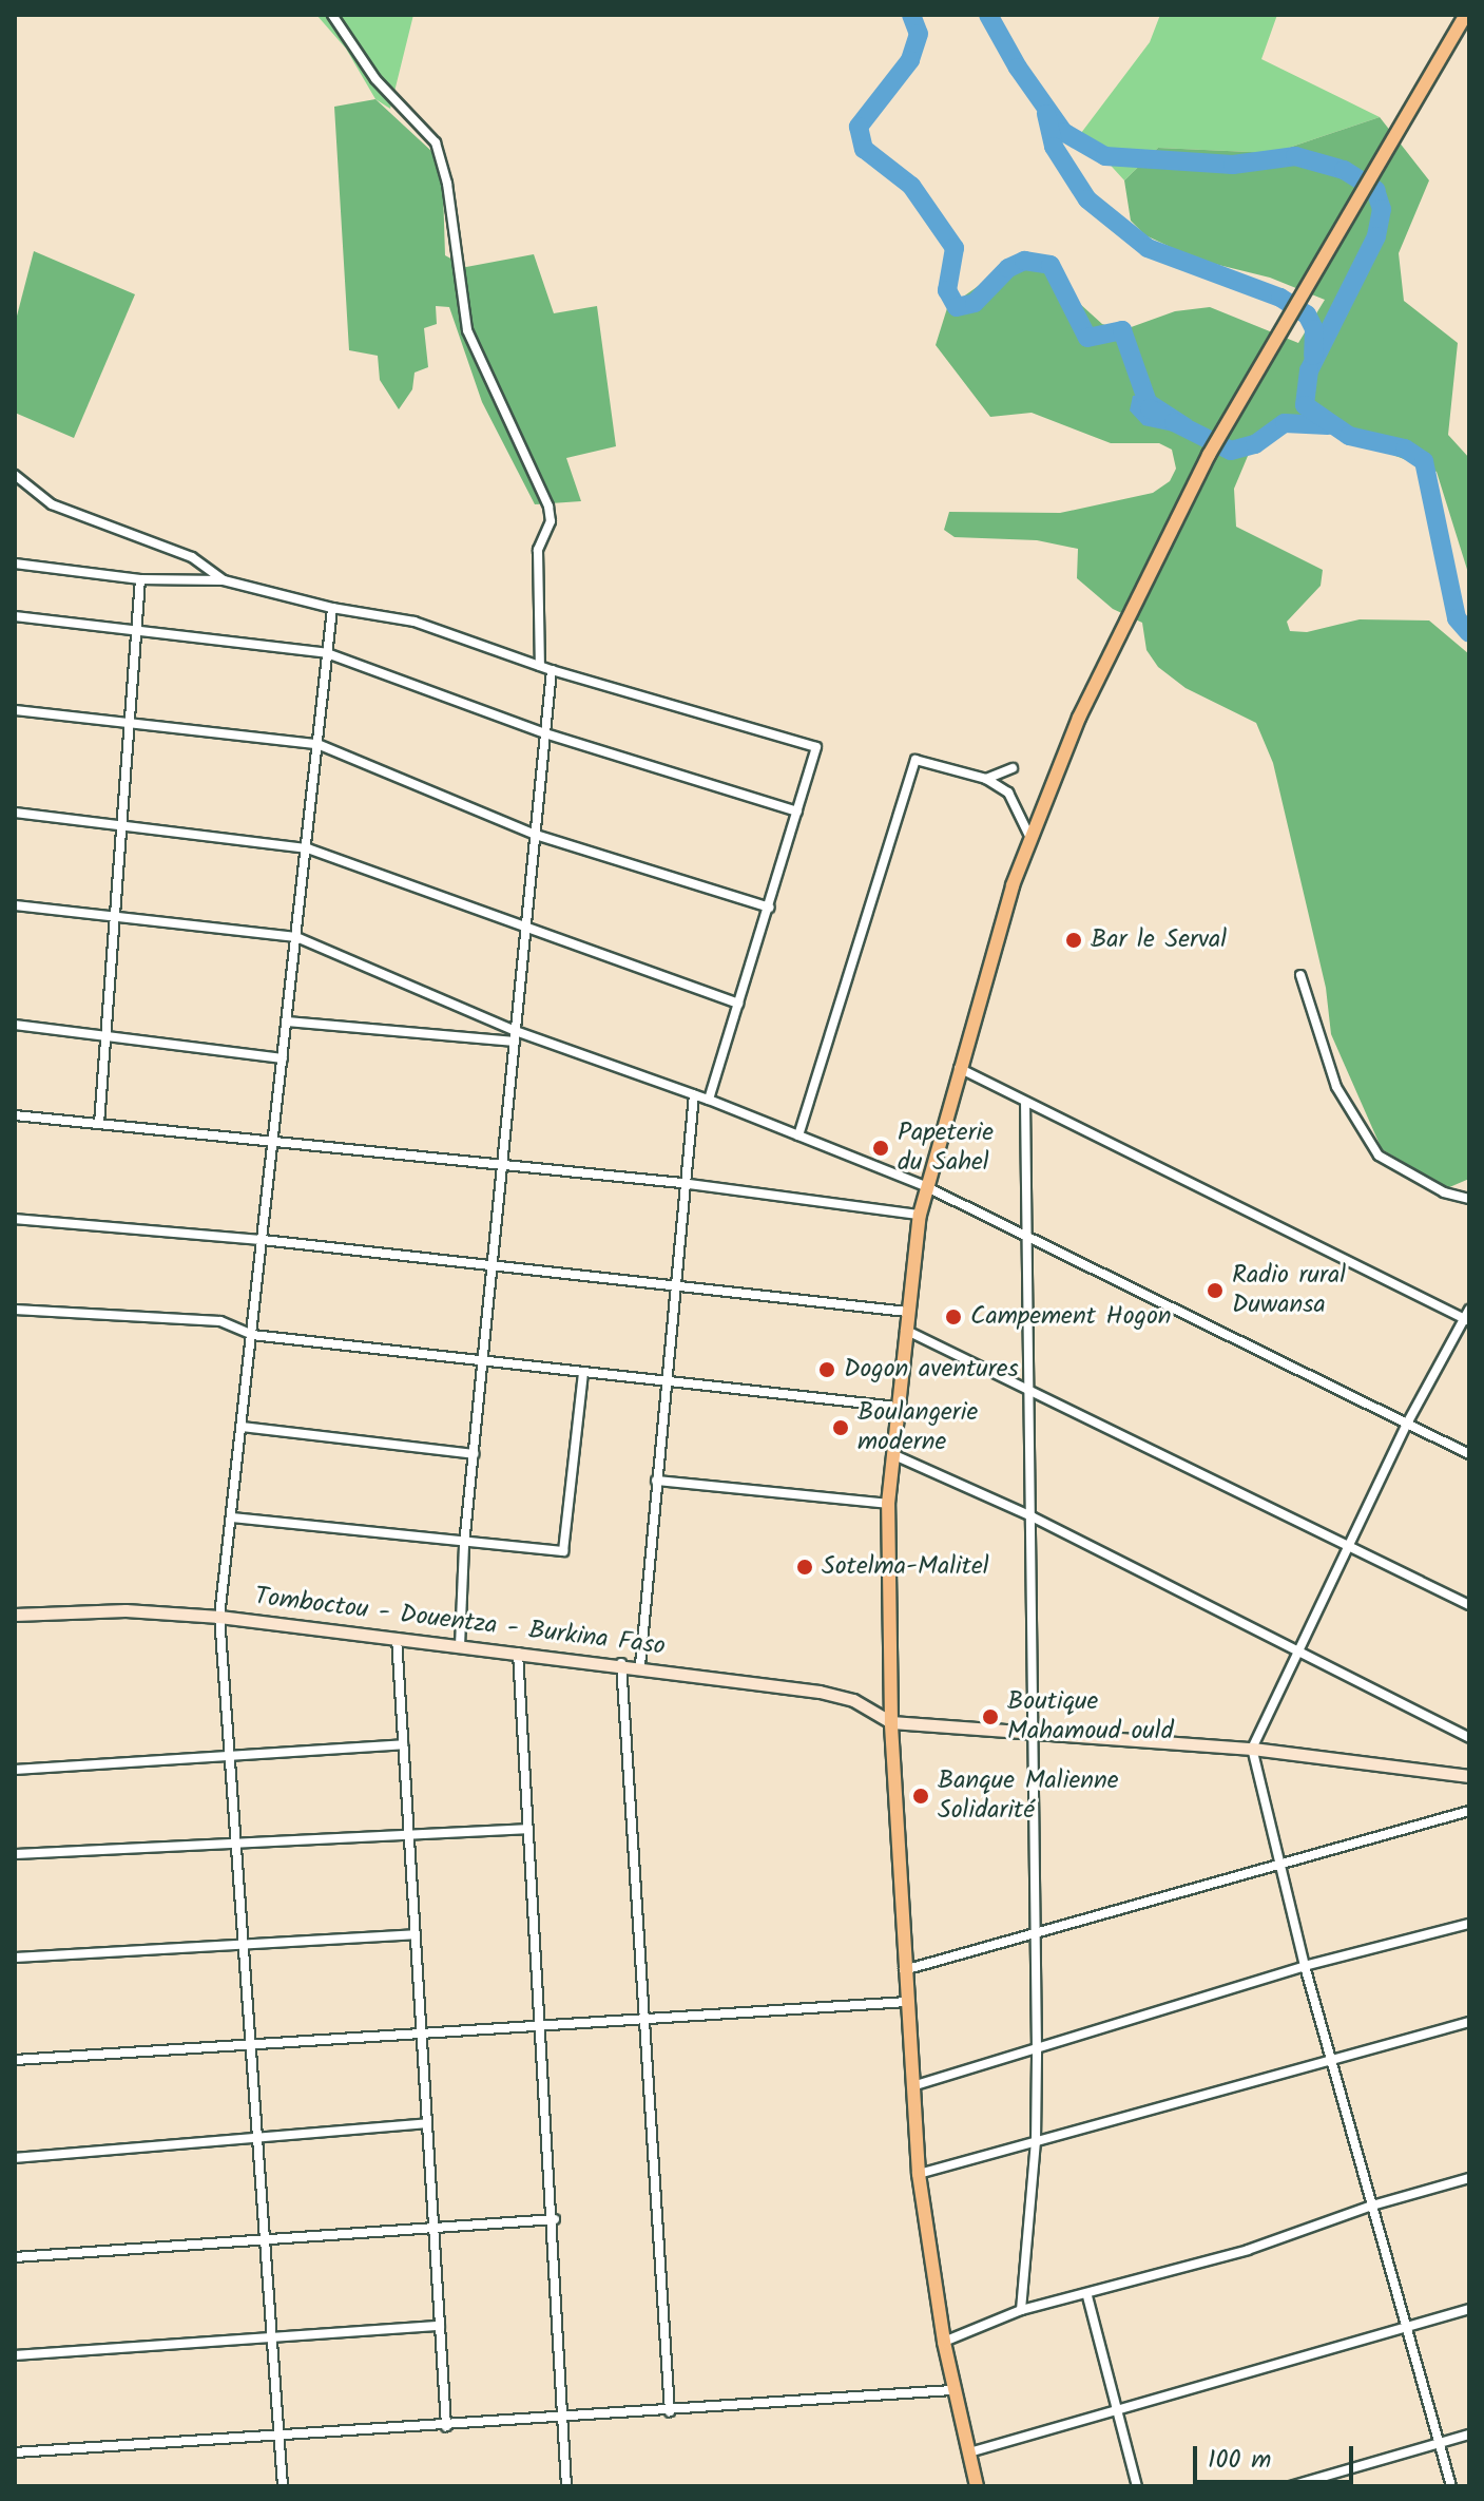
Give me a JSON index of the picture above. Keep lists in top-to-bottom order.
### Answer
{
  "streets": {
    "main road": ["Tomboctou - Douentza - Burkina Faso"]
  },
  "places": [
    "Bar le Serval",
    "Papeterie du Sahel",
    "Radio rural Duwansa",
    "Campement Hogon",
    "Dogon aventures",
    "Boulangerie moderne",
    "Sotelma-Malitel",
    "Boutique Mahamoud ould",
    "Banque Malienne Solidarité"
  ],
  "scale_bar": "100 m"
}
